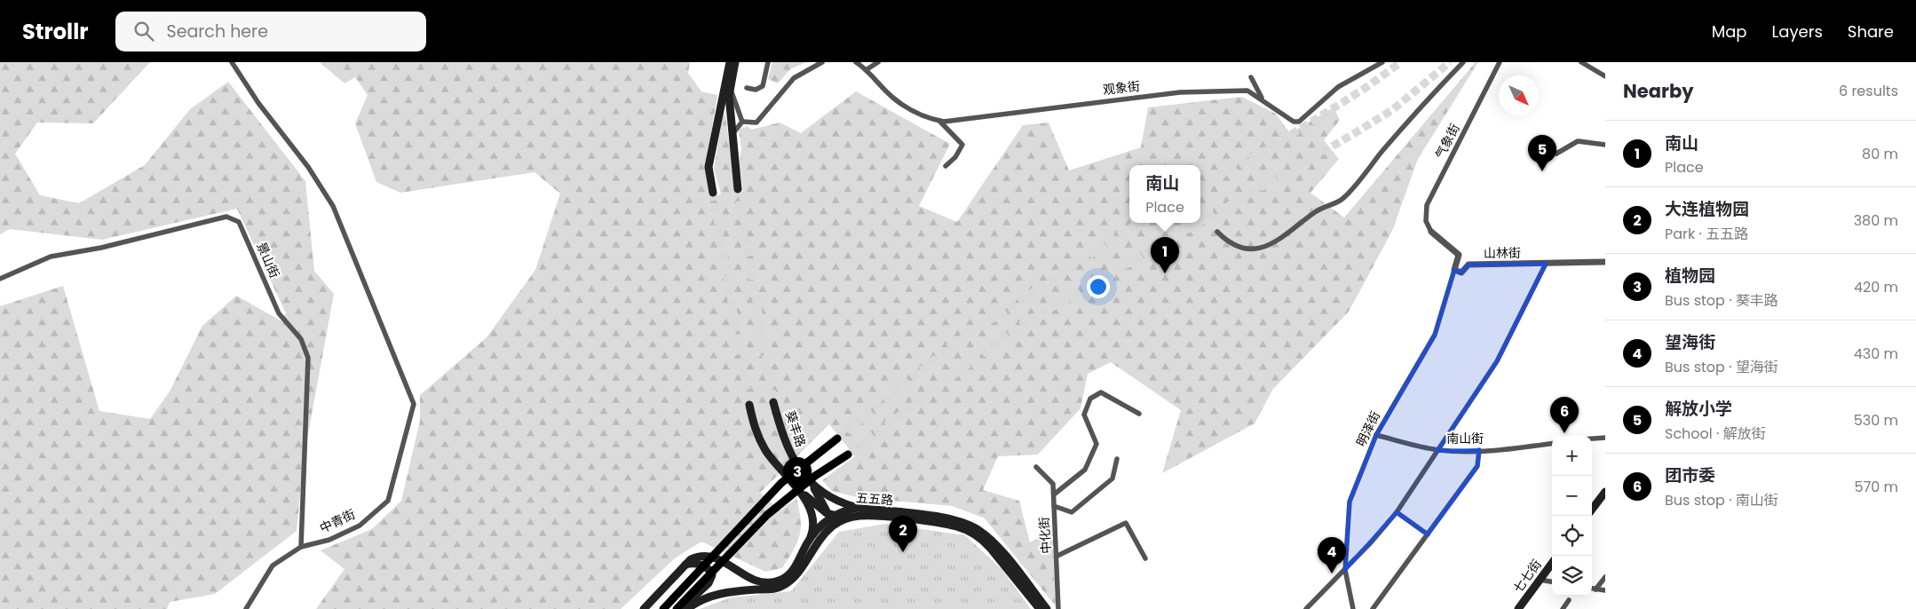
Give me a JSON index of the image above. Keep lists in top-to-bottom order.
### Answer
{
  "streets": {
    "main road": ["葵丰路", "五五路", "七七街"],
    "street": [
      "观象街",
      "气象街",
      "山林街",
      "景山街",
      "明泽街",
      "南山街",
      "中青街",
      "中化街"
    ]
  },
  "crossings": [
    ["山林街", "明泽街"],
    ["景山街", "中青街"],
    ["葵丰路", "五五路"],
    ["明泽街", "南山街"]
  ],
  "north": "bottom right",
  "page": {
    "header": "Strollr",
    "search": "Search here",
    "nav": ["Map", "Layers", "Share"],
    "heading": ["Nearby", "6 results"],
    "list": [
      {
        "mark": "1",
        "name": "南山",
        "note": "Place",
        "value": "80 m"
      },
      {
        "mark": "2",
        "name": "大连植物园",
        "note": "Park · 五五路",
        "value": "380 m"
      },
      {
        "mark": "3",
        "name": "植物园",
        "note": "Bus stop · 葵丰路",
        "value": "420 m"
      },
      {
        "mark": "4",
        "name": "望海街",
        "note": "Bus stop · 望海街",
        "value": "430 m"
      },
      {
        "mark": "5",
        "name": "解放小学",
        "note": "School · 解放街",
        "value": "530 m"
      },
      {
        "mark": "6",
        "name": "团市委",
        "note": "Bus stop · 南山街",
        "value": "570 m"
      }
    ],
    "pins": [
      "5",
      "1",
      "6",
      "3",
      "2",
      "4"
    ],
    "popup": ["南山", "Place"],
    "map_buttons": ["+", "−"]
  }
}
